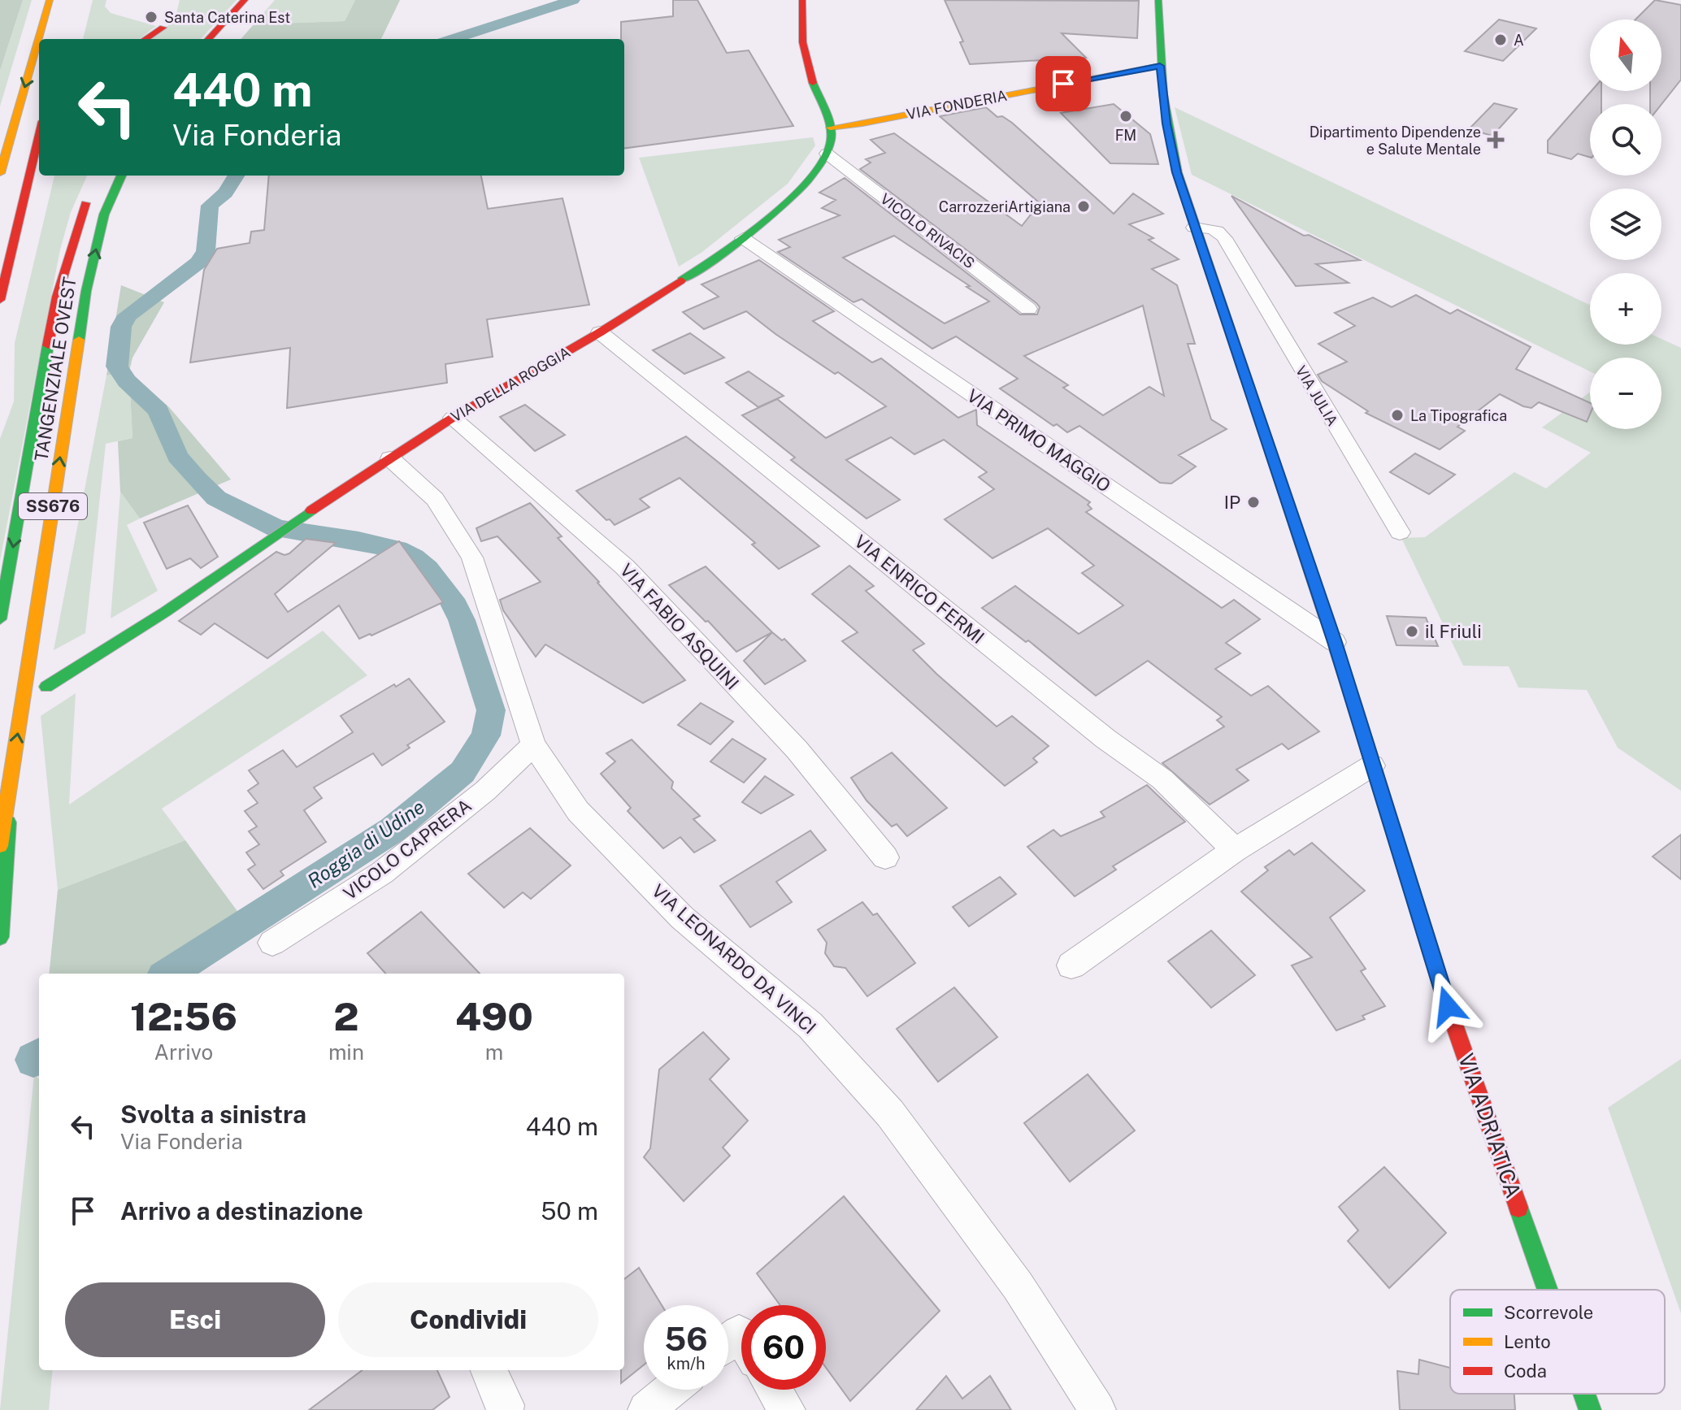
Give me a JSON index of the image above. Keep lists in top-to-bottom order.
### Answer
{
  "streets": {
    "main road": [
      "VIA FONDERIA",
      "TANGENZIALE OVEST",
      "VIA DELLA ROGGIA",
      "SS676",
      "VIA ADRIATICA"
    ],
    "street": [
      "VICOLO RIVACIS",
      "VIA JULIA",
      "VIA PRIMO MAGGIO",
      "VIA ENRICO FERMI",
      "VIA FABIO ASQUINI",
      "VICOLO CAPRERA",
      "VIA LEONARDO DA VINCI"
    ]
  },
  "crossings": [
    ["VIA FONDERIA", "VIA DELLA ROGGIA"],
    ["VIA FONDERIA", "VIA ADRIATICA"],
    ["VICOLO RIVACIS", "VIA DELLA ROGGIA"],
    ["VIA DELLA ROGGIA", "VIA PRIMO MAGGIO"],
    ["VIA DELLA ROGGIA", "VIA ENRICO FERMI"],
    ["VIA DELLA ROGGIA", "VIA FABIO ASQUINI"],
    ["VIA DELLA ROGGIA", "VIA LEONARDO DA VINCI"],
    ["VIA JULIA", "VIA ADRIATICA"],
    ["VIA PRIMO MAGGIO", "VIA ADRIATICA"],
    ["VICOLO CAPRERA", "VIA LEONARDO DA VINCI"]
  ],
  "water": ["Roggia di Udine"],
  "places": {
    "other": [
      "Santa Caterina Est",
      "A",
      "FM",
      "CarrozzeriArtigiana",
      "La Tipografica",
      "IP",
      "il Friuli"
    ],
    "health": ["Dipartimento Dipendenze e Salute Mentale"]
  },
  "legend": ["Scorrevole", "Lento", "Coda"],
  "north": "top",
  "page": {
    "map_buttons": ["+", "−"],
    "turn": ["440 m", "Via Fonderia"],
    "eta": [
      "12:56",
      "Arrivo",
      "2",
      "min",
      "490",
      "m"
    ],
    "list": [
      {
        "name": "Svolta a sinistra",
        "note": "Via Fonderia",
        "value": "440 m"
      },
      {
        "name": "Arrivo a destinazione",
        "value": "50 m"
      }
    ],
    "buttons": ["Esci", "Condividi"],
    "speed": "56 km/h",
    "limit": "60"
  }
}
